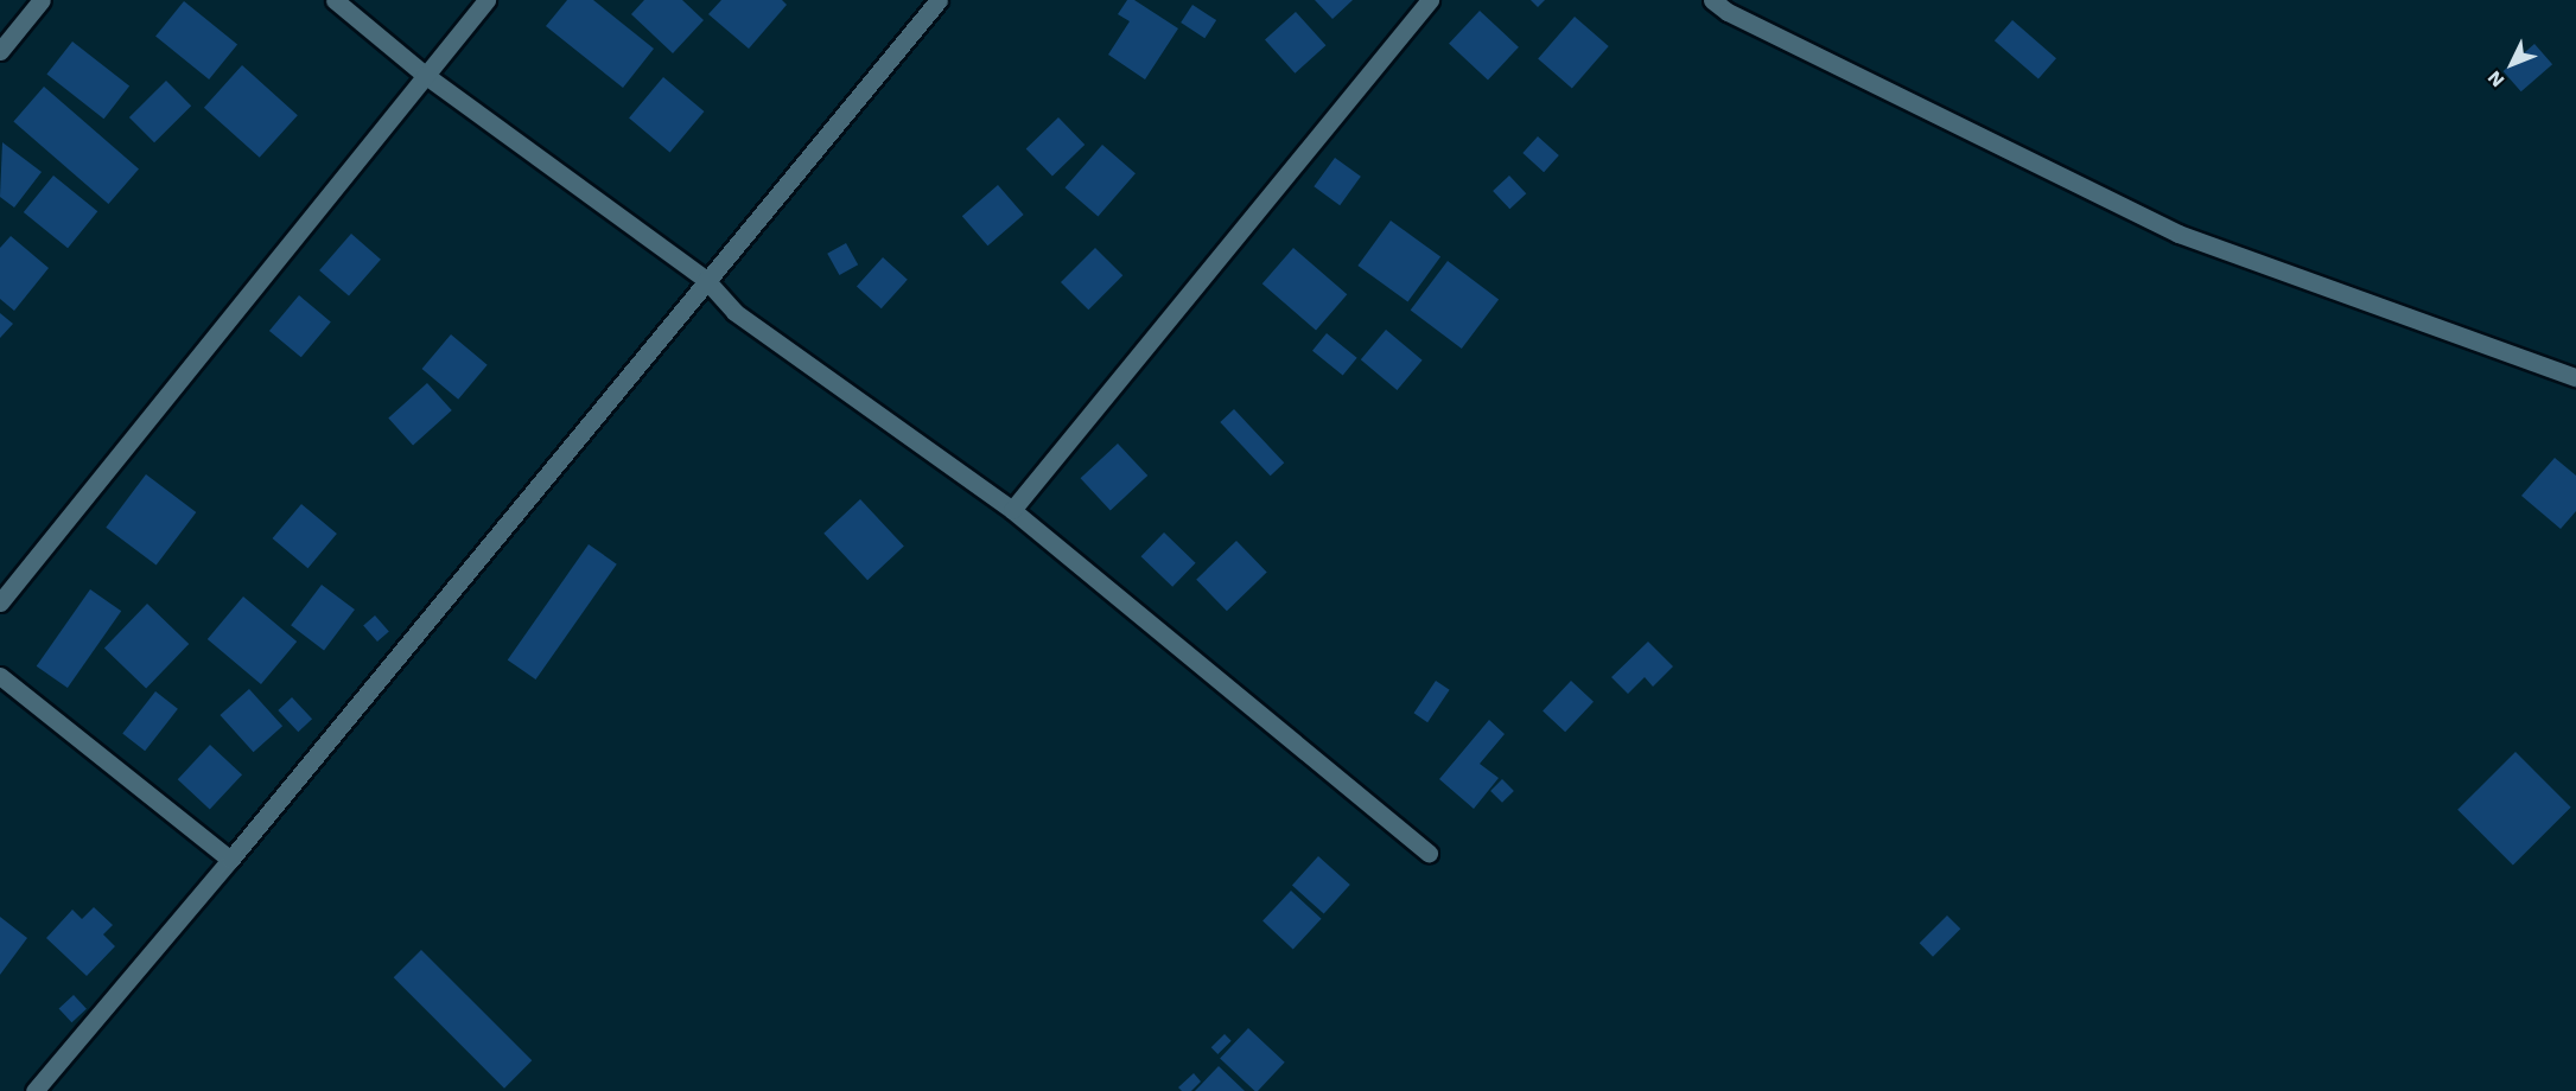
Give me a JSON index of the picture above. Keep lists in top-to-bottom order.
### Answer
{
  "north": "bottom left"
}
